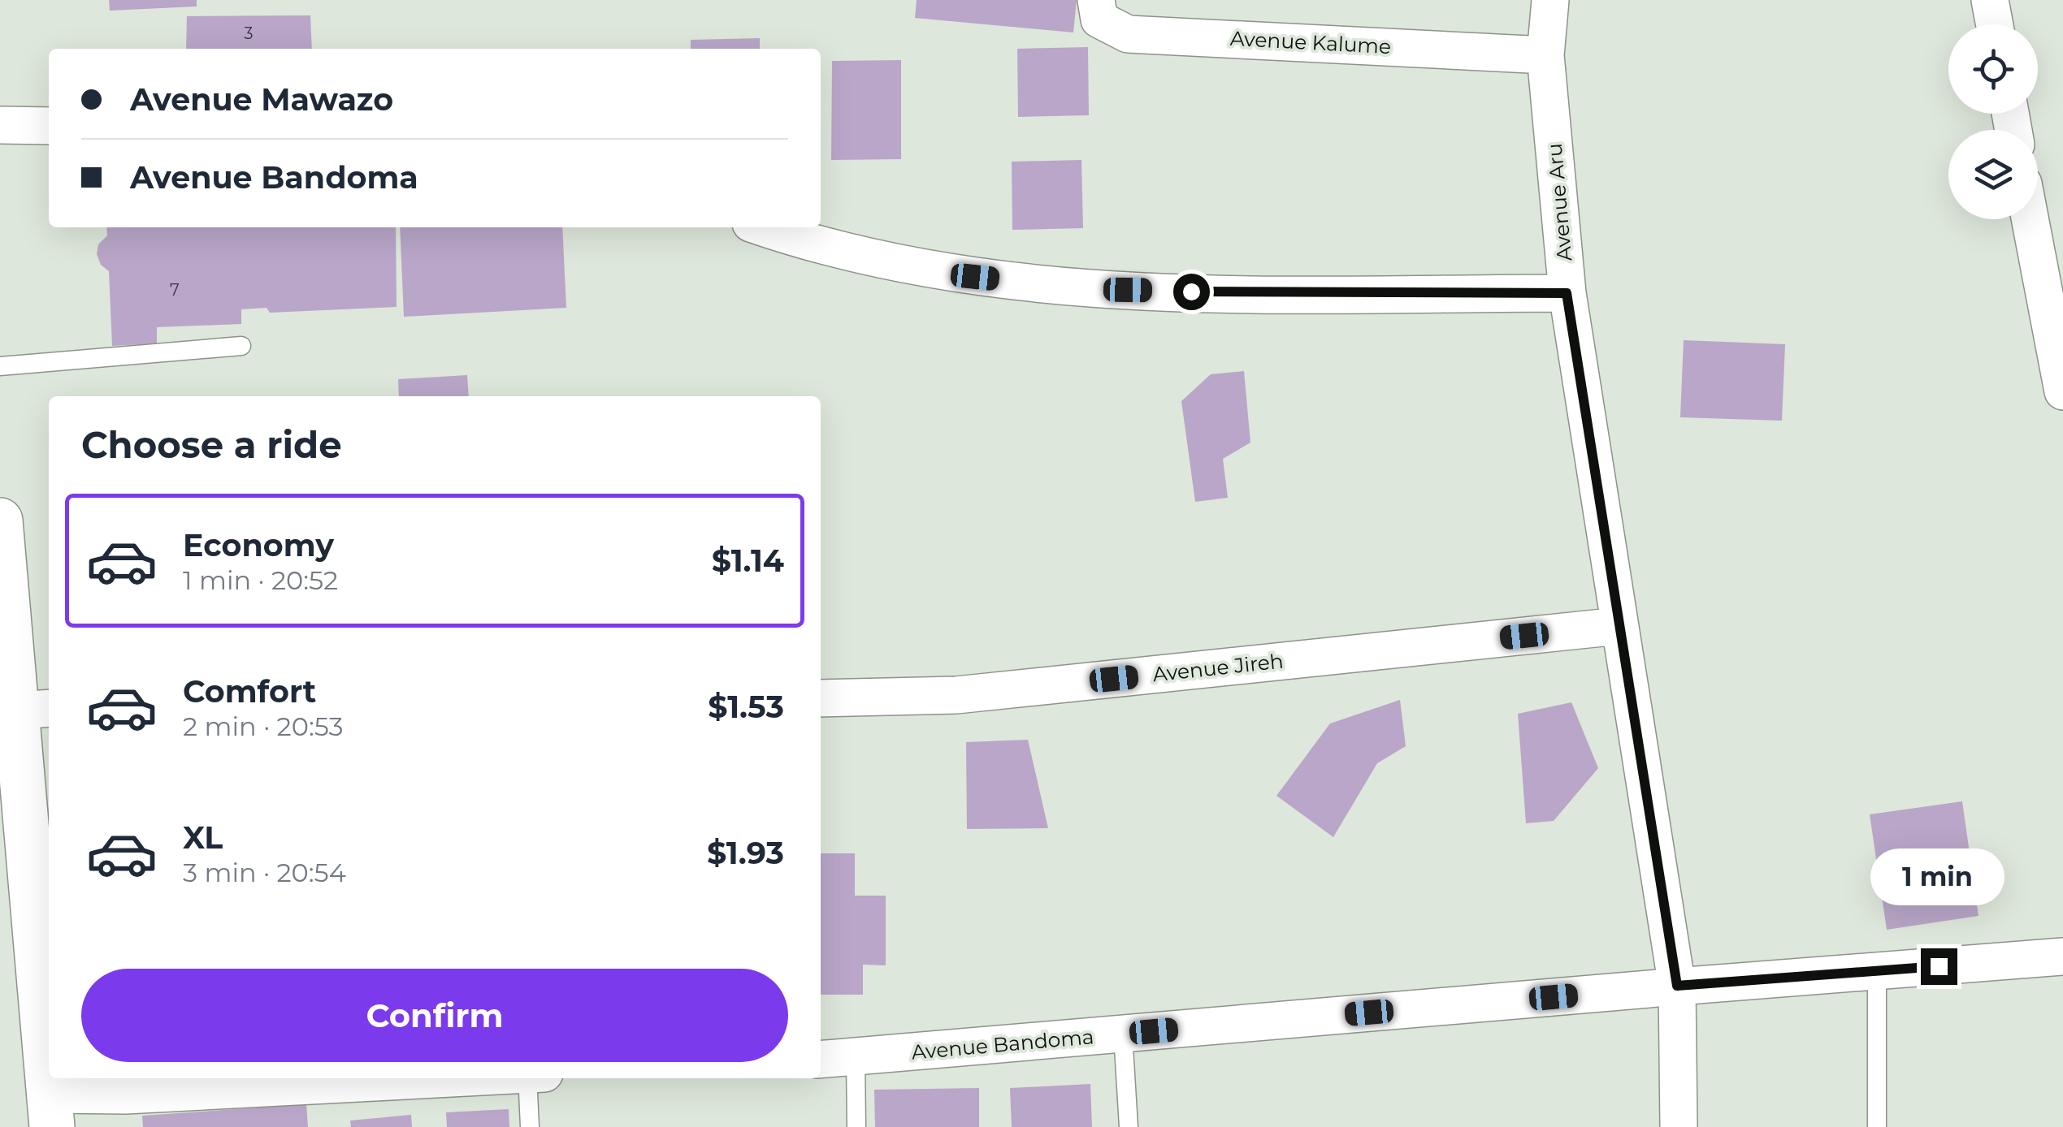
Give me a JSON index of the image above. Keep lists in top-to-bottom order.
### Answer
{
  "streets": {
    "street": [
      "Avenue Kalume",
      "Avenue Aru",
      "Avenue Jireh",
      "Avenue Bandoma"
    ]
  },
  "crossings": [
    ["Avenue Kalume", "Avenue Aru"],
    ["Avenue Aru", "Avenue Jireh"],
    ["Avenue Aru", "Avenue Bandoma"]
  ],
  "house_numbers": ["3", "7"],
  "page": {
    "banner": ["Avenue Mawazo", "Avenue Bandoma"],
    "heading": "Choose a ride",
    "list": [
      {
        "name": "Economy",
        "note": "1 min · 20:52",
        "value": "$1.14"
      },
      {
        "name": "Comfort",
        "note": "2 min · 20:53",
        "value": "$1.53"
      },
      {
        "name": "XL",
        "note": "3 min · 20:54",
        "value": "$1.93"
      }
    ],
    "bubble": "1 min",
    "buttons": "Confirm"
  }
}
